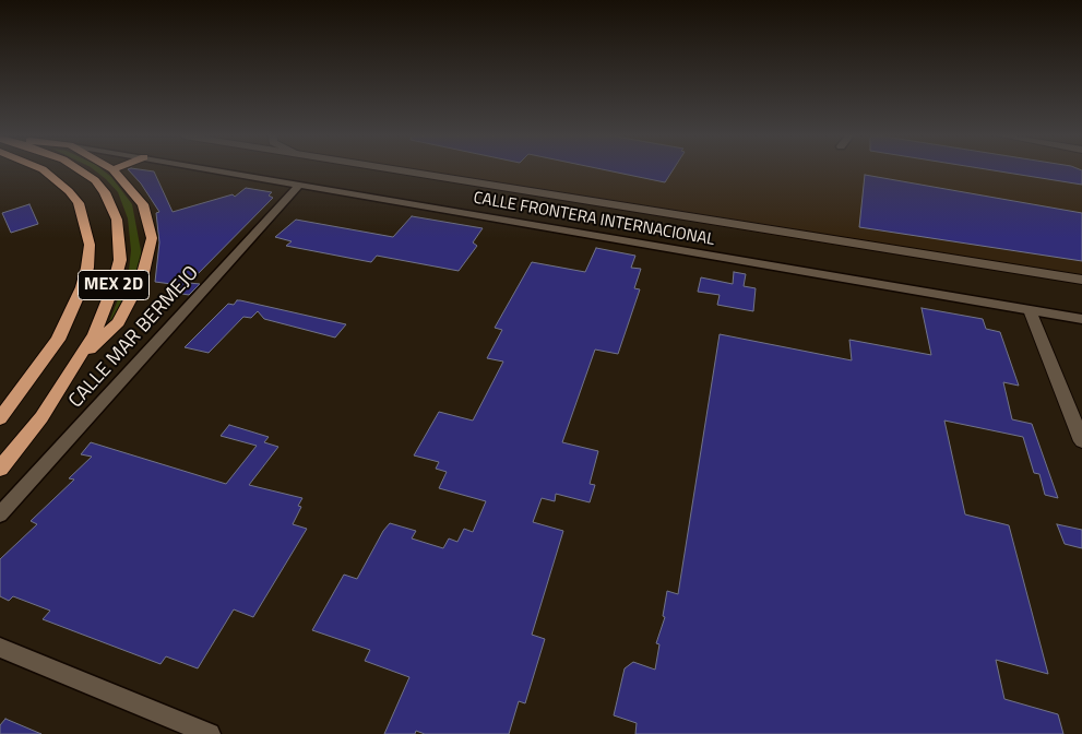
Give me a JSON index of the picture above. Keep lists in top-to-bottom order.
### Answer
{
  "streets": {
    "highway": ["MEX 2D"],
    "street": ["CALLE FRONTERA INTERNACIONAL", "CALLE MAR BERMEJO"]
  },
  "crossings": [
    ["CALLE FRONTERA INTERNACIONAL", "CALLE MAR BERMEJO"]
  ]
}
